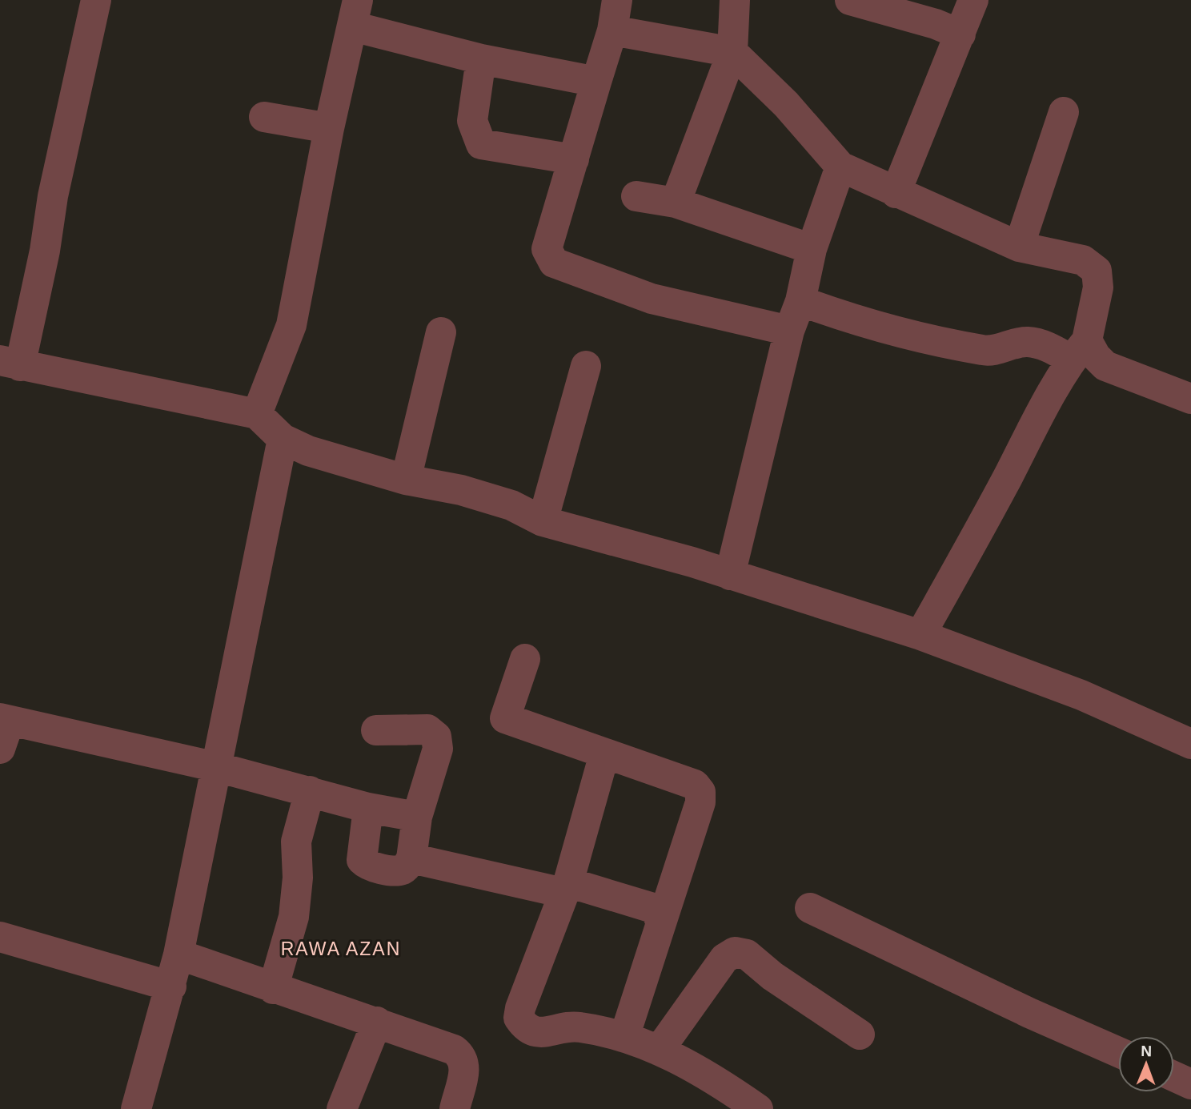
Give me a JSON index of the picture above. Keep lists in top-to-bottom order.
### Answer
{
  "districts": ["RAWA AZAN"],
  "north": "top"
}
